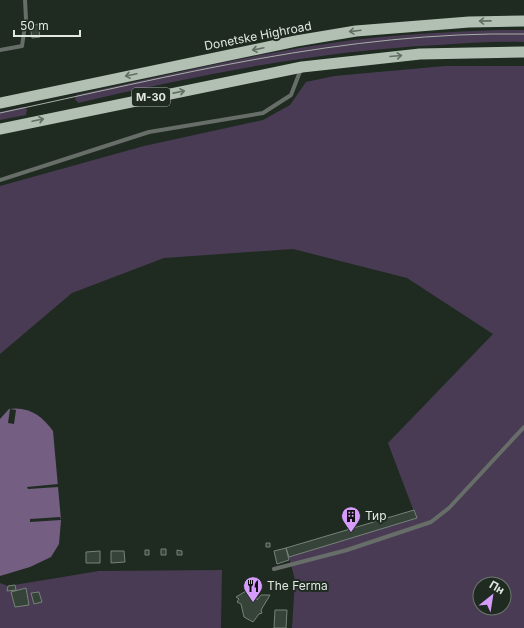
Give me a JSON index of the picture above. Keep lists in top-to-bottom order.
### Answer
{
  "streets": {
    "highway": ["Donetske Highroad", "М-30"]
  },
  "places": {
    "building": ["Тир"],
    "restaurant": ["The Ferma"]
  },
  "scale_bar": "50 m",
  "north": "top right"
}
